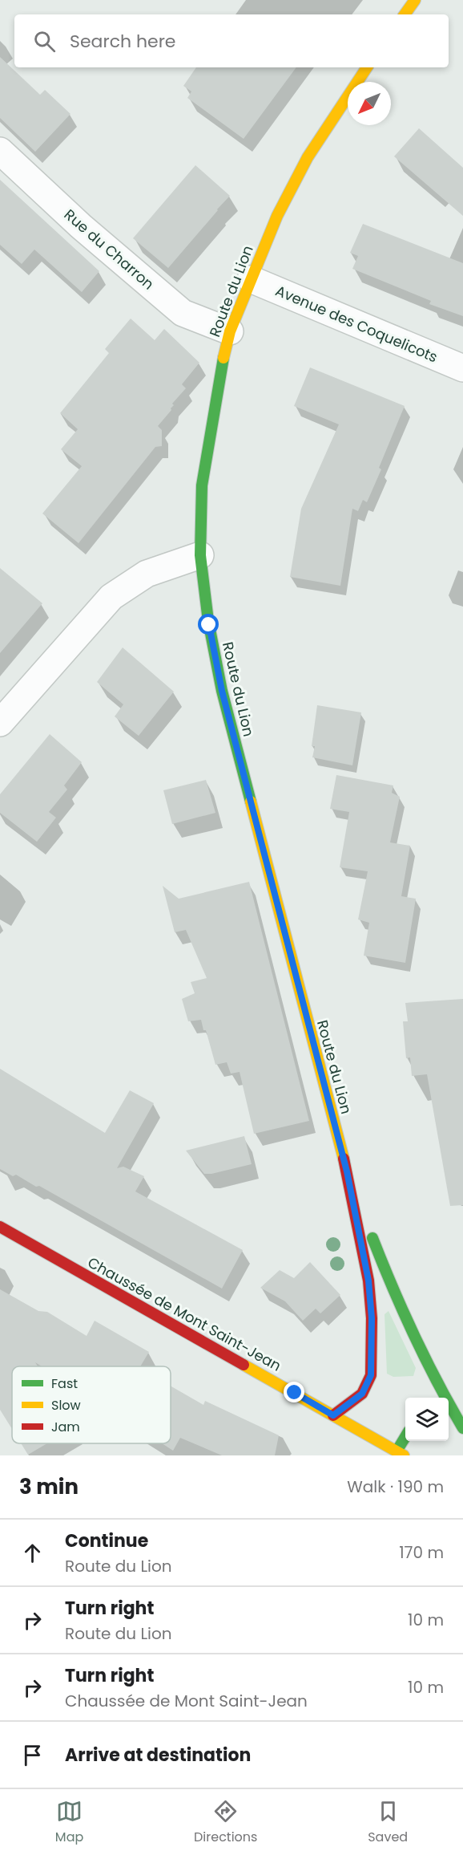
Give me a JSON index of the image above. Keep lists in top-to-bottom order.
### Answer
{
  "streets": {
    "street": [
      "Rue du Charron",
      "Route du Lion",
      "Avenue des Coquelicots",
      "Chaussée de Mont Saint-Jean"
    ]
  },
  "crossings": [
    ["Rue du Charron", "Route du Lion"],
    ["Route du Lion", "Avenue des Coquelicots"],
    ["Route du Lion", "Chaussée de Mont Saint-Jean"]
  ],
  "legend": ["Fast", "Slow", "Jam"],
  "north": "bottom left",
  "page": {
    "search": "Search here",
    "heading": ["3 min", "Walk · 190 m"],
    "list": [
      ["Continue", "Route du Lion", "170 m"],
      ["Turn right", "Route du Lion", "10 m"],
      ["Turn right", "Chaussée de Mont Saint-Jean", "10 m"],
      "Arrive at destination"
    ],
    "nav": ["Map", "Directions", "Saved"]
  }
}
